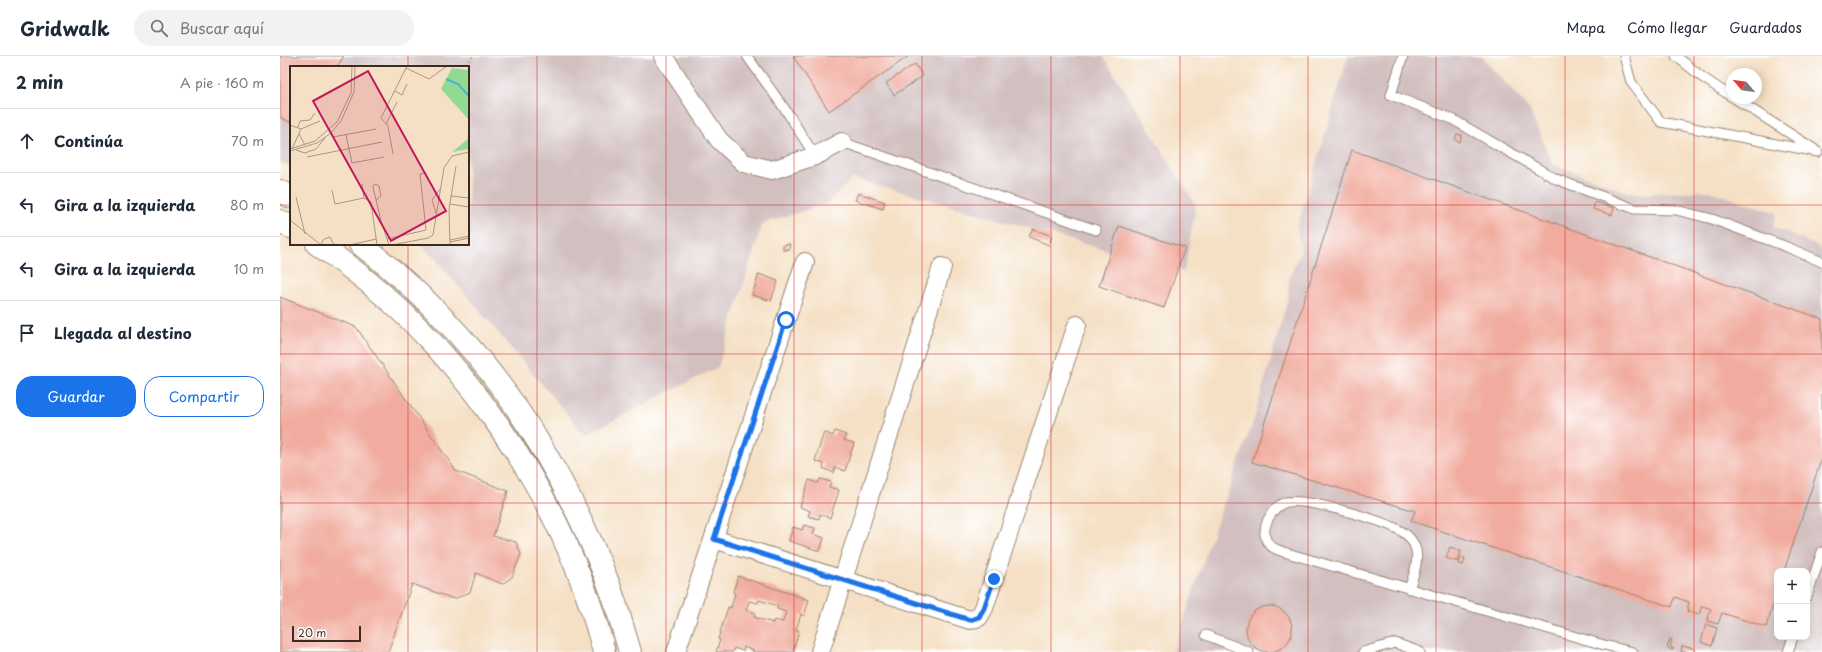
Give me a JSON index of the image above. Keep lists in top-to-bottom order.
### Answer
{
  "scale_bar": "20 m",
  "north": "top left",
  "page": {
    "header": "Gridwalk",
    "search": "Buscar aquí",
    "nav": ["Mapa", "Cómo llegar", "Guardados"],
    "heading": ["2 min", "A pie · 160 m"],
    "list": [
      ["Continúa", "70 m"],
      ["Gira a la izquierda", "80 m"],
      ["Gira a la izquierda", "10 m"],
      "Llegada al destino"
    ],
    "buttons": ["Guardar", "Compartir"],
    "map_buttons": ["+", "−"],
    "scale": "20 m"
  }
}
